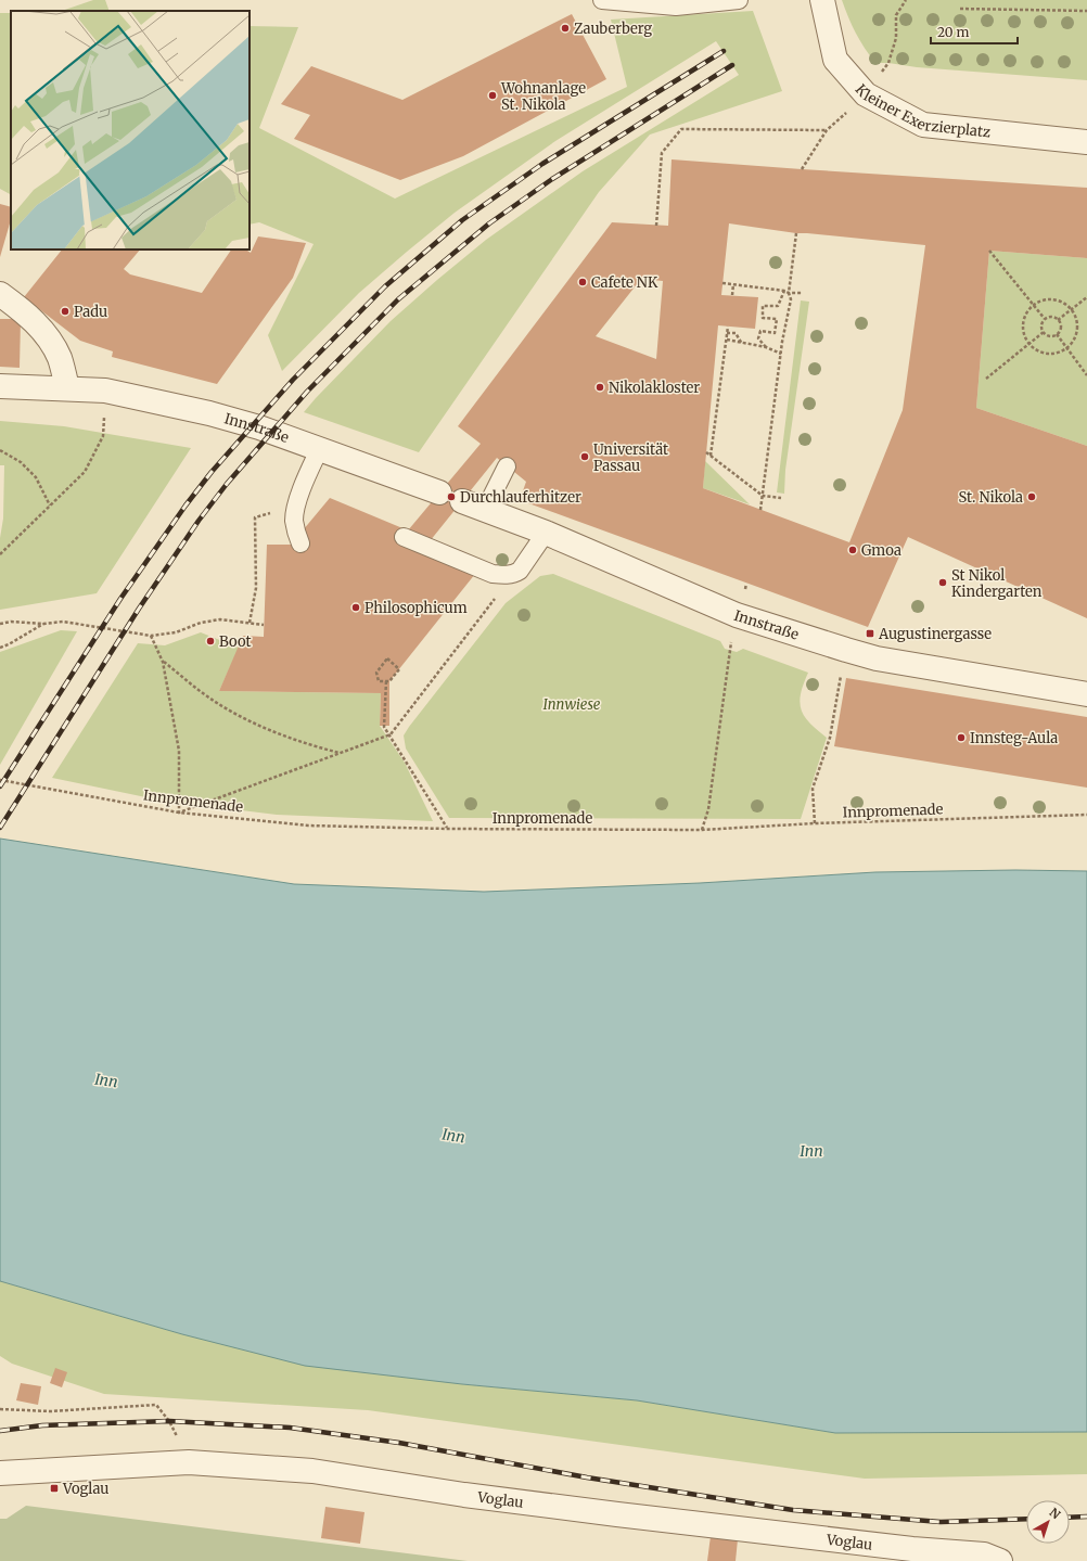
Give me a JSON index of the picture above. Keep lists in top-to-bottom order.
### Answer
{
  "streets": {
    "street": ["Kleiner Exerzierplatz", "Innstraße", "Voglau"],
    "path": ["Innpromenade"]
  },
  "water": ["Inn"],
  "parks": ["Innwiese"],
  "places": {
    "other": [
      "Zauberberg",
      "Wohnanlage St. Nikola",
      "Cafete NK",
      "Padu",
      "Nikolakloster",
      "Universität Passau",
      "Durchlauferhitzer",
      "St. Nikola",
      "Gmoa",
      "St Nikol Kindergarten",
      "Philosophicum",
      "Boot",
      "Innsteg-Aula"
    ],
    "transit": ["Augustinergasse", "Voglau"]
  },
  "scale_bar": "20 m",
  "north": "top right"
}
